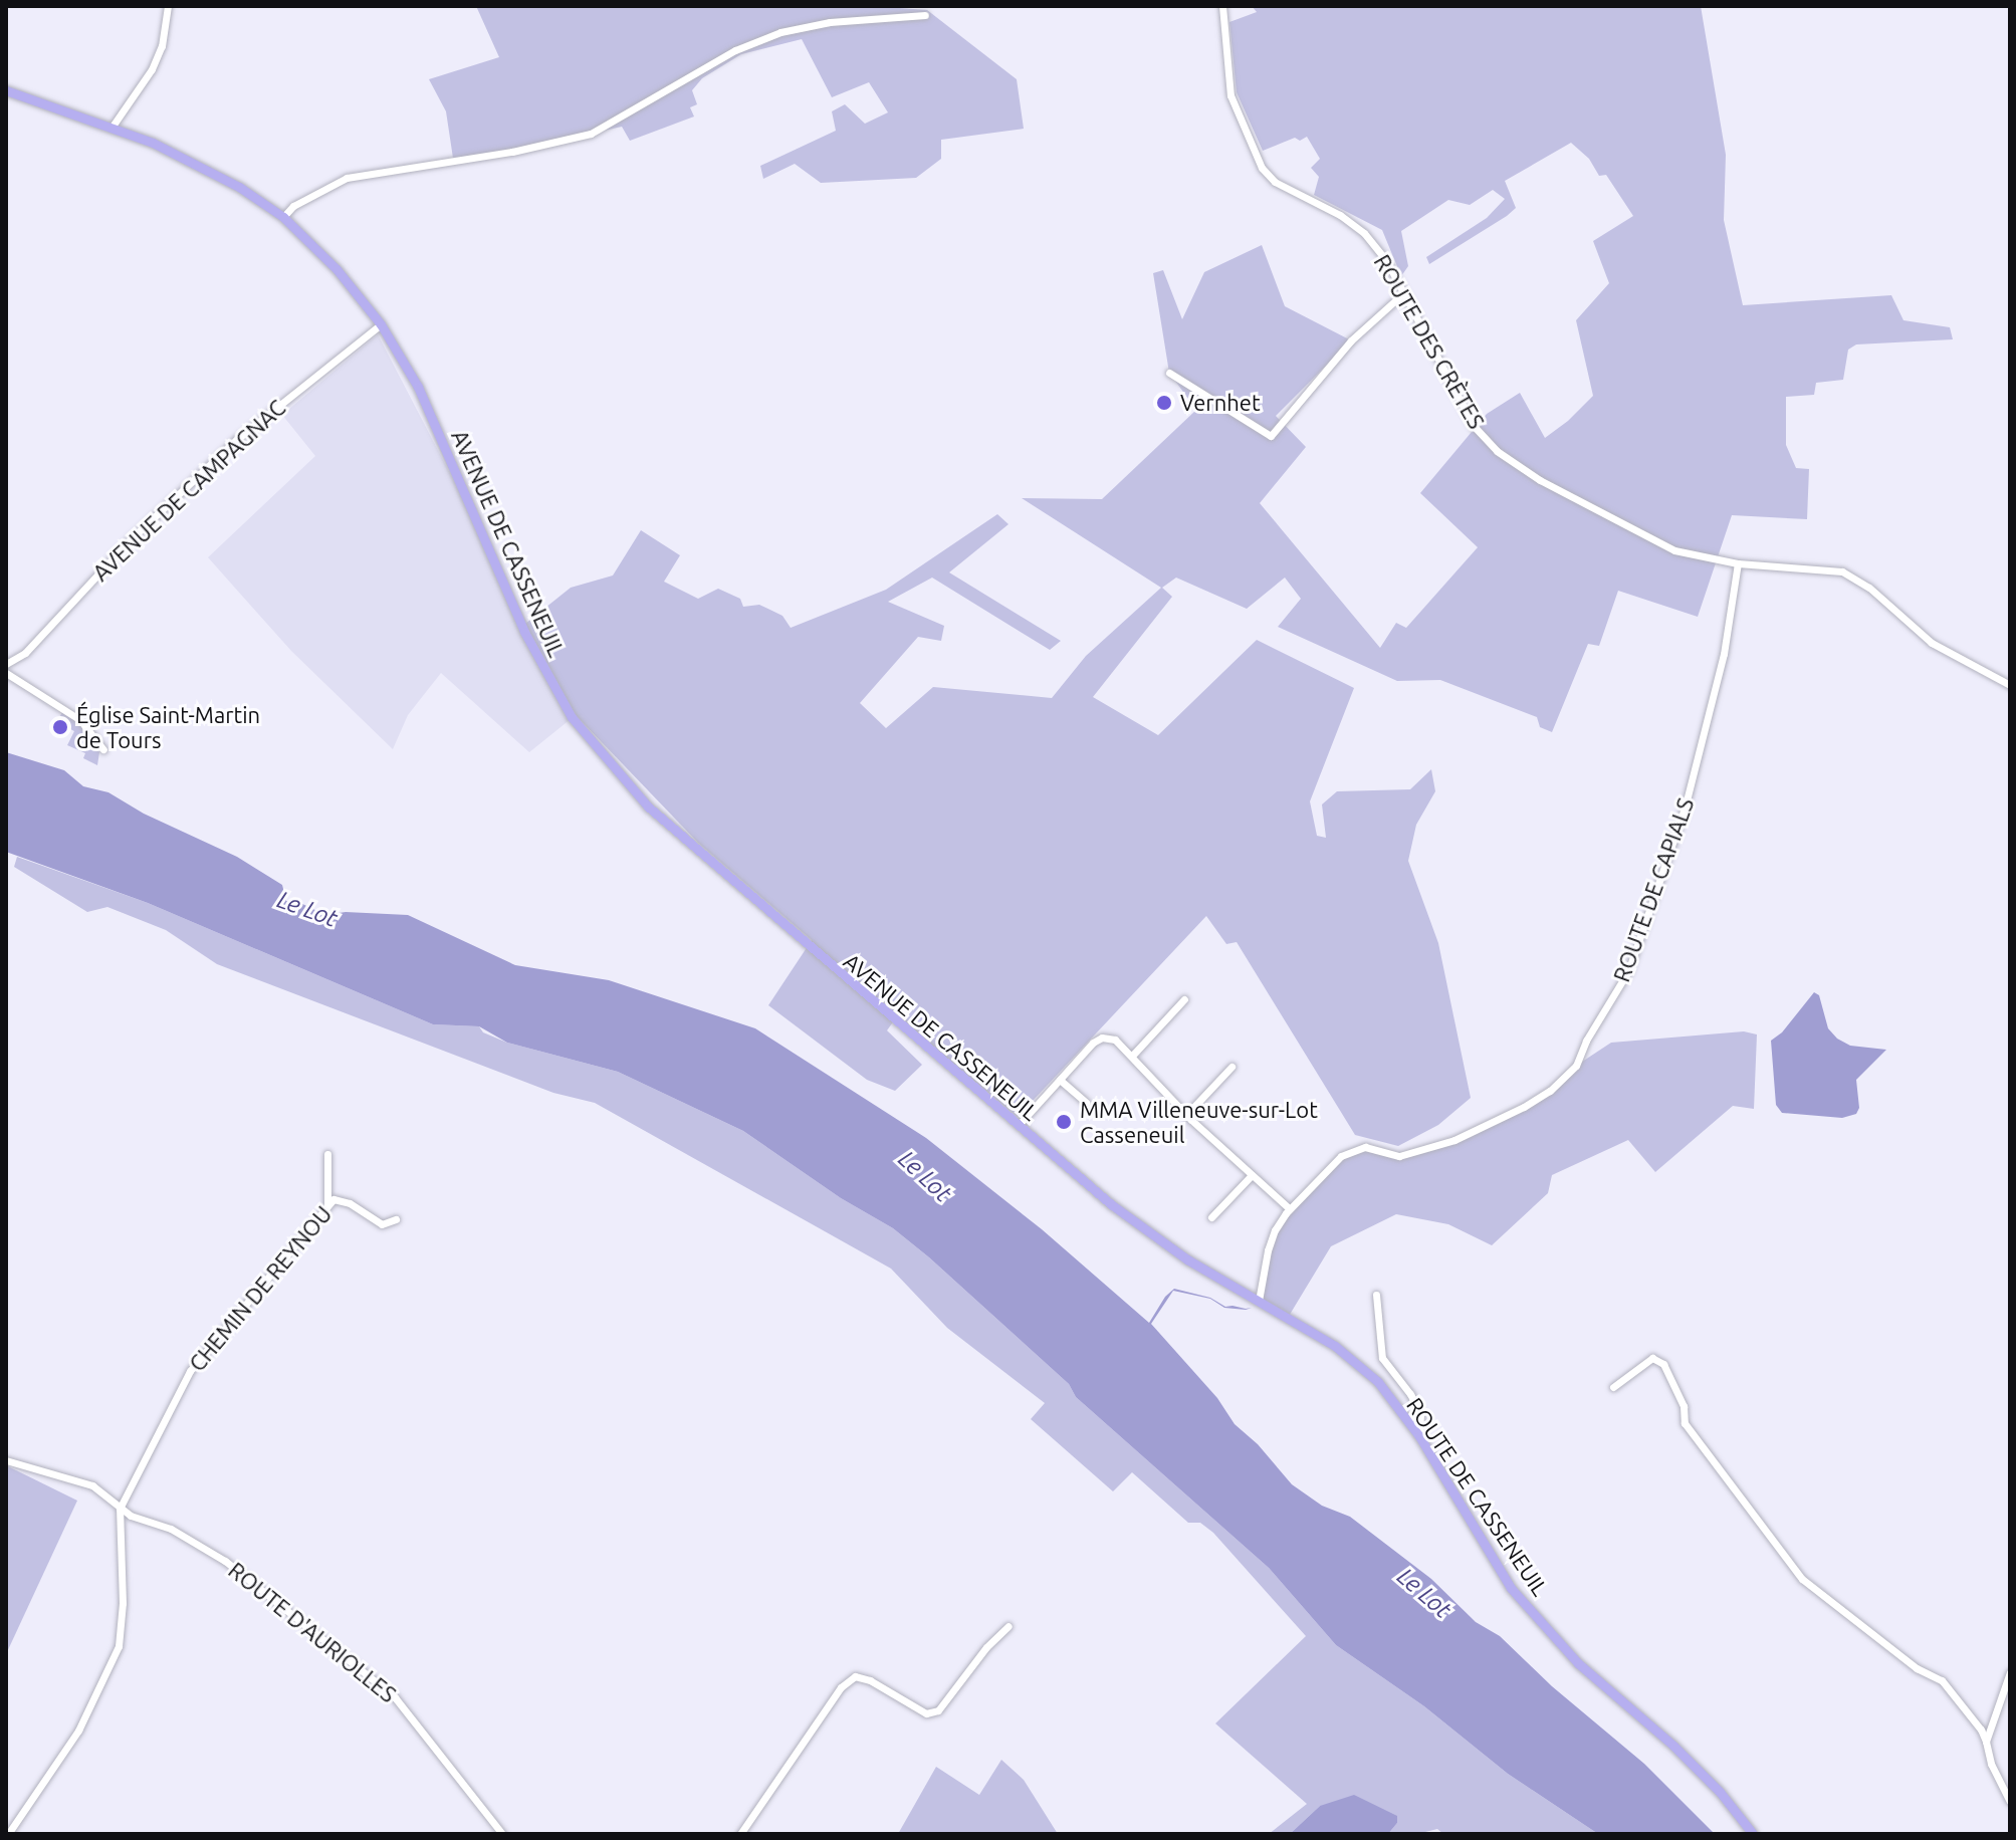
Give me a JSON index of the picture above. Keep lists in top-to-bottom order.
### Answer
{
  "streets": {
    "main road": ["AVENUE DE CASSENEUIL", "ROUTE DE CASSENEUIL"],
    "street": [
      "ROUTE DES CRÈTES",
      "AVENUE DE CAMPAGNAC",
      "ROUTE DE CAPIALS",
      "CHEMIN DE REYNOU",
      "ROUTE D'AURIOLLES"
    ]
  },
  "crossings": [
    ["ROUTE DES CRÈTES", "ROUTE DE CAPIALS"],
    ["AVENUE DE CAMPAGNAC", "AVENUE DE CASSENEUIL"],
    ["AVENUE DE CASSENEUIL", "ROUTE DE CAPIALS"],
    ["AVENUE DE CASSENEUIL", "ROUTE DE CASSENEUIL"],
    ["ROUTE DE CAPIALS", "ROUTE DE CASSENEUIL"],
    ["CHEMIN DE REYNOU", "ROUTE D'AURIOLLES"]
  ],
  "water": ["Le Lot"],
  "places": ["Vernhet", "Église Saint-Martin de Tours", "MMA Villeneuve-sur-Lot Casseneuil"]
}
